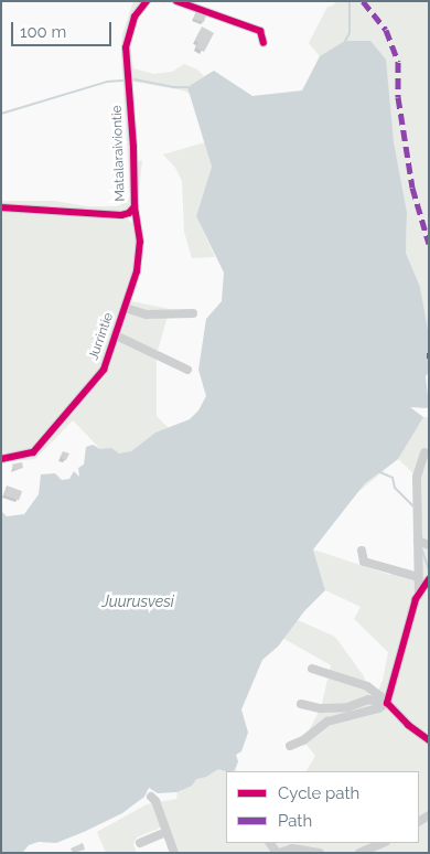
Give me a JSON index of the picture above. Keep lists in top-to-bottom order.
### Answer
{
  "streets": {
    "street": ["Matalaraiviontie", "Jurrintie"]
  },
  "crossings": [
    ["Matalaraiviontie", "Jurrintie"]
  ],
  "water": ["Juurusvesi"],
  "legend": ["Cycle path", "Path"],
  "scale_bar": "100 m"
}
